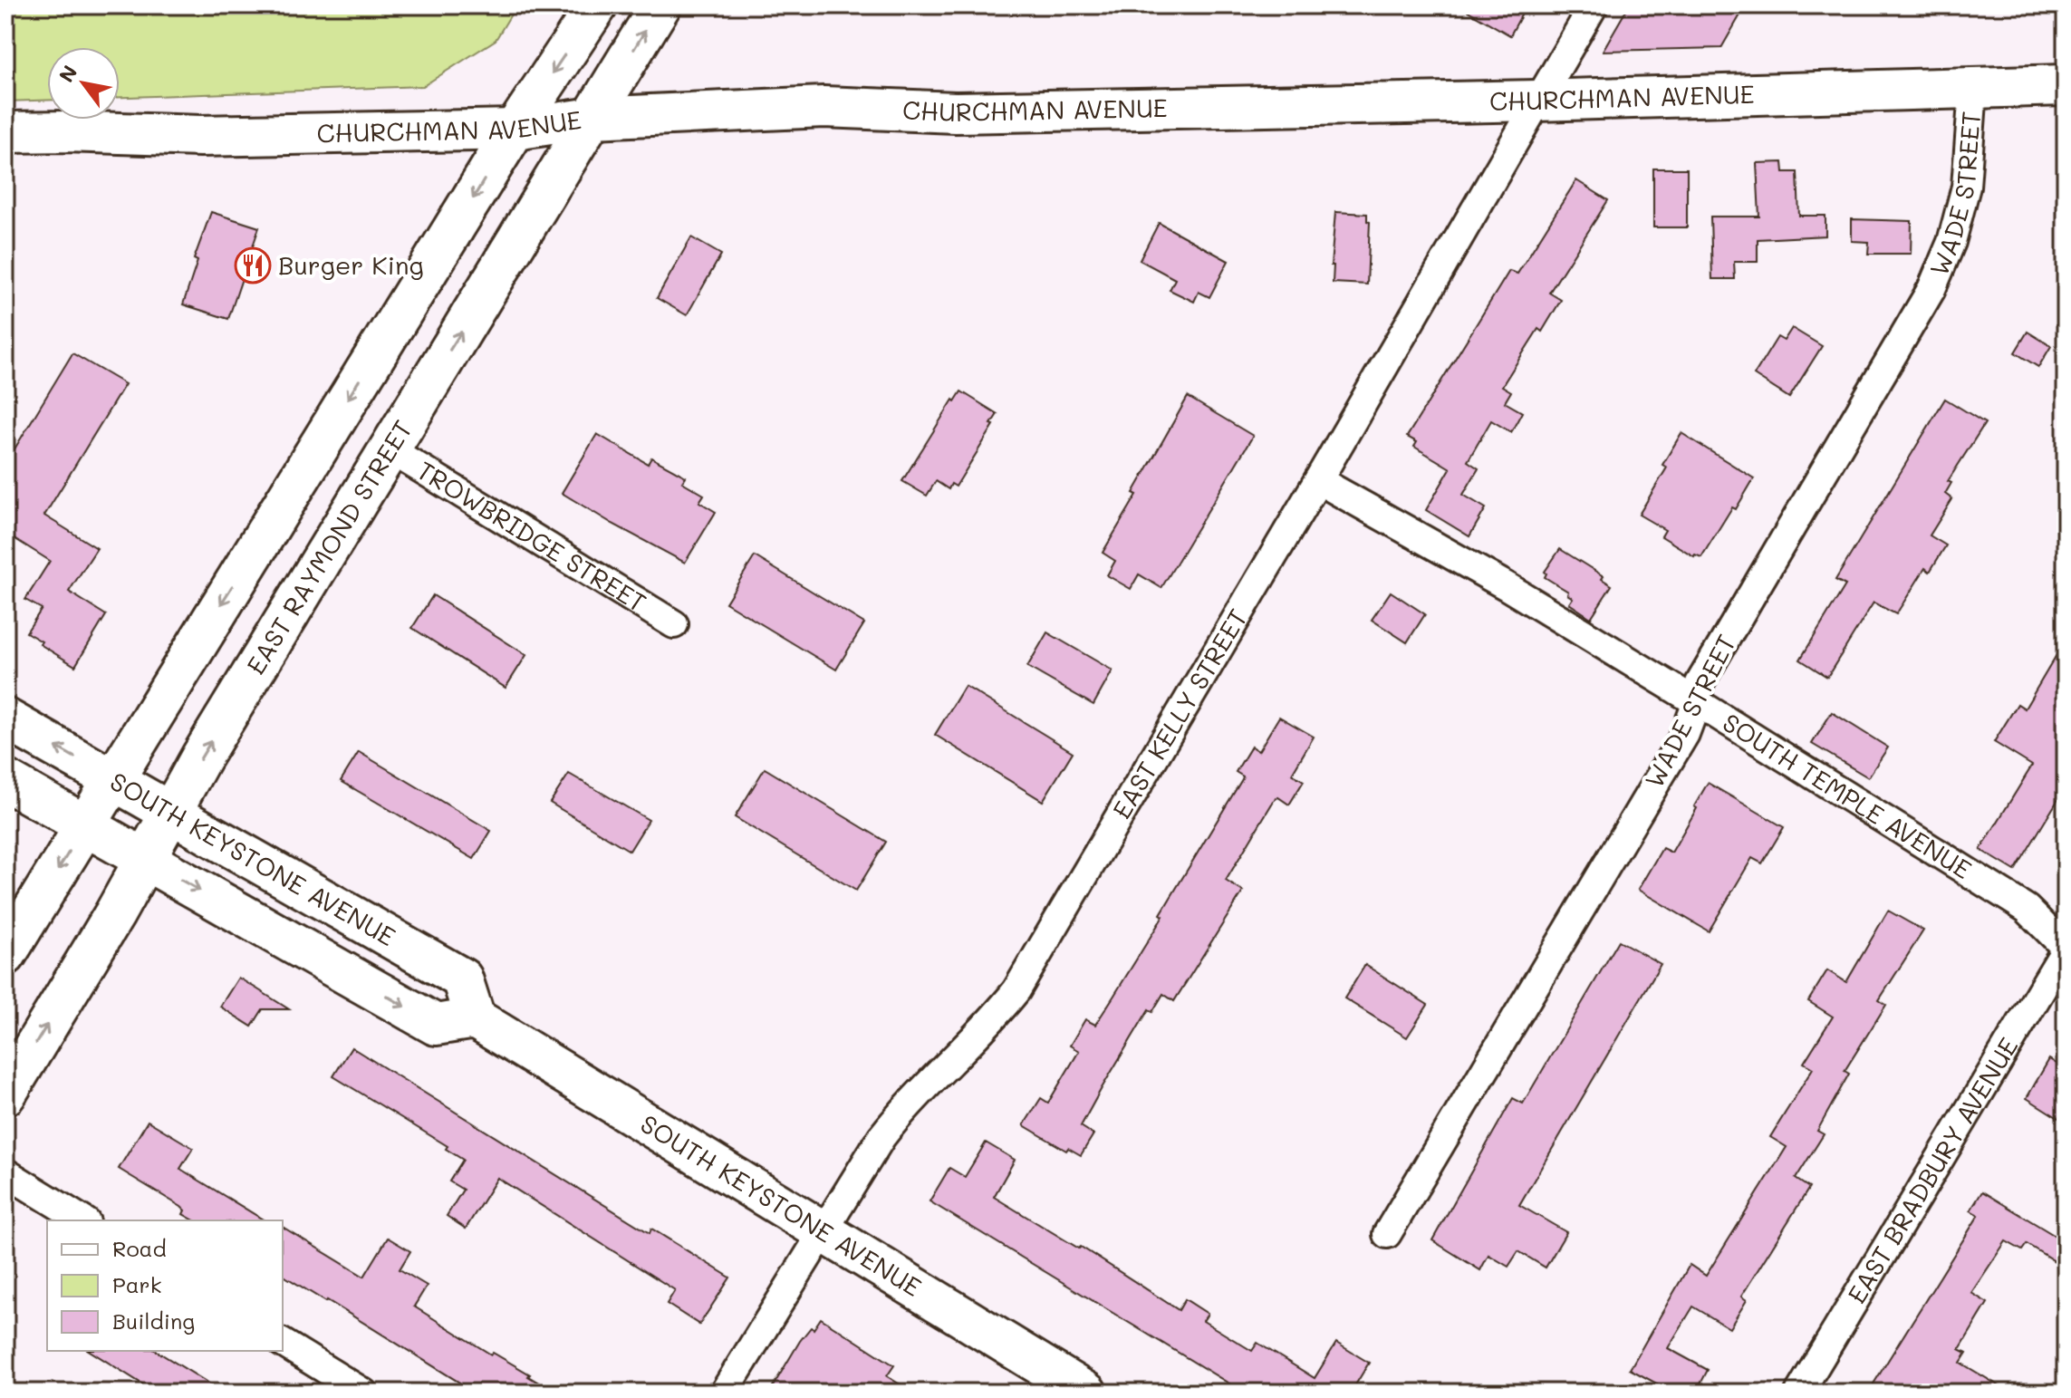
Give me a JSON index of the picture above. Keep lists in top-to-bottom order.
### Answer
{
  "streets": {
    "main road": ["CHURCHMAN AVENUE", "EAST RAYMOND STREET", "SOUTH KEYSTONE AVENUE"],
    "street": [
      "WADE STREET",
      "TROWBRIDGE STREET",
      "EAST KELLY STREET",
      "SOUTH TEMPLE AVENUE",
      "EAST BRADBURY AVENUE"
    ]
  },
  "crossings": [
    ["CHURCHMAN AVENUE", "WADE STREET"],
    ["CHURCHMAN AVENUE", "EAST RAYMOND STREET"],
    ["CHURCHMAN AVENUE", "EAST KELLY STREET"],
    ["WADE STREET", "SOUTH TEMPLE AVENUE"],
    ["TROWBRIDGE STREET", "EAST RAYMOND STREET"],
    ["EAST RAYMOND STREET", "SOUTH KEYSTONE AVENUE"],
    ["EAST KELLY STREET", "SOUTH TEMPLE AVENUE"],
    ["EAST KELLY STREET", "SOUTH KEYSTONE AVENUE"],
    ["SOUTH TEMPLE AVENUE", "EAST BRADBURY AVENUE"]
  ],
  "places": {
    "restaurant": ["Burger King"]
  },
  "legend": ["Road", "Park", "Building"],
  "north": "top left"
}
